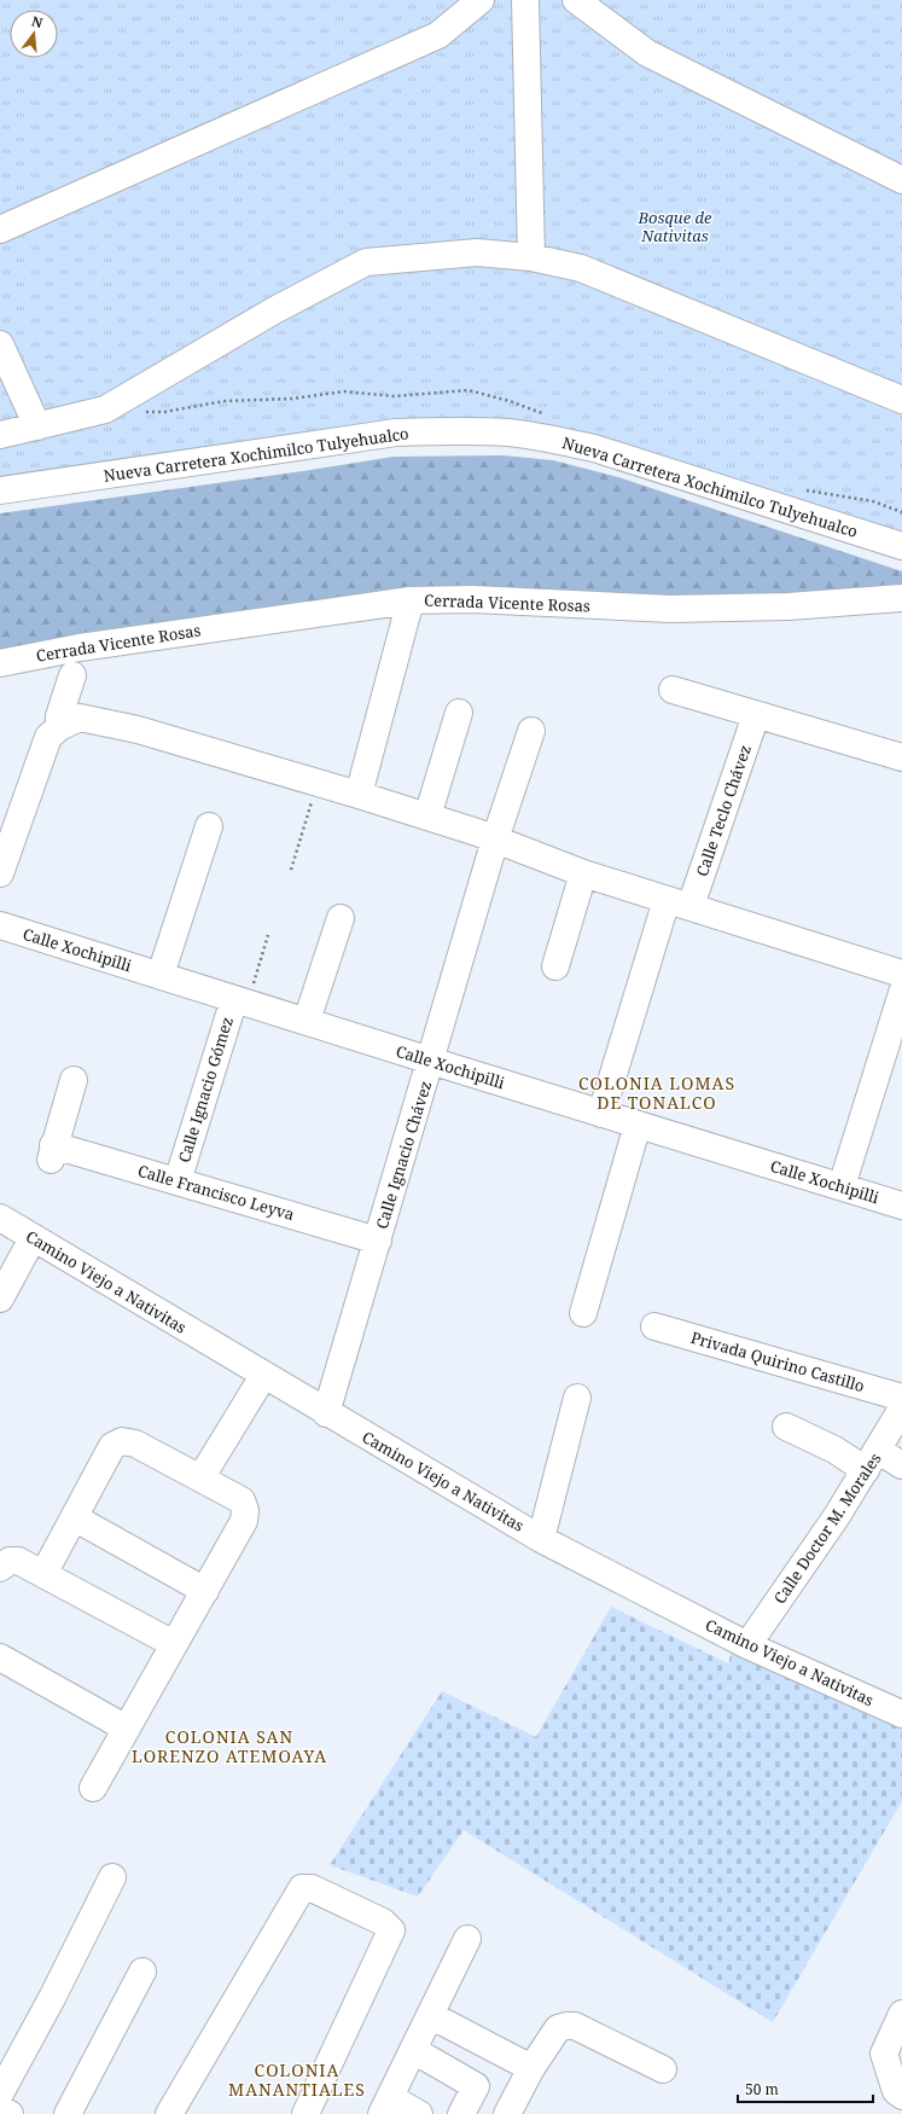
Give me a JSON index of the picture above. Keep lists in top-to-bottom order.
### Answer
{
  "streets": {
    "street": [
      "Nueva Carretera Xochimilco Tulyehualco",
      "Cerrada Vicente Rosas",
      "Calle Teclo Chávez",
      "Calle Xochipilli",
      "Calle Ignacio Gómez",
      "Calle Ignacio Chávez",
      "Calle Francisco Leyva",
      "Camino Viejo a Nativitas",
      "Privada Quirino Castillo",
      "Calle Doctor M. Morales"
    ]
  },
  "crossings": [
    ["Calle Teclo Chávez", "Calle Xochipilli"],
    ["Calle Xochipilli", "Calle Ignacio Gómez"],
    ["Calle Xochipilli", "Calle Ignacio Chávez"],
    ["Calle Ignacio Gómez", "Calle Francisco Leyva"],
    ["Calle Ignacio Chávez", "Calle Francisco Leyva"],
    ["Calle Ignacio Chávez", "Camino Viejo a Nativitas"],
    ["Camino Viejo a Nativitas", "Calle Doctor M. Morales"]
  ],
  "districts": ["COLONIA LOMAS DE TONALCO", "COLONIA SAN LORENZO ATEMOAYA", "COLONIA MANANTIALES"],
  "parks": ["Bosque de Nativitas"],
  "scale_bar": "50 m",
  "north": "top"
}
